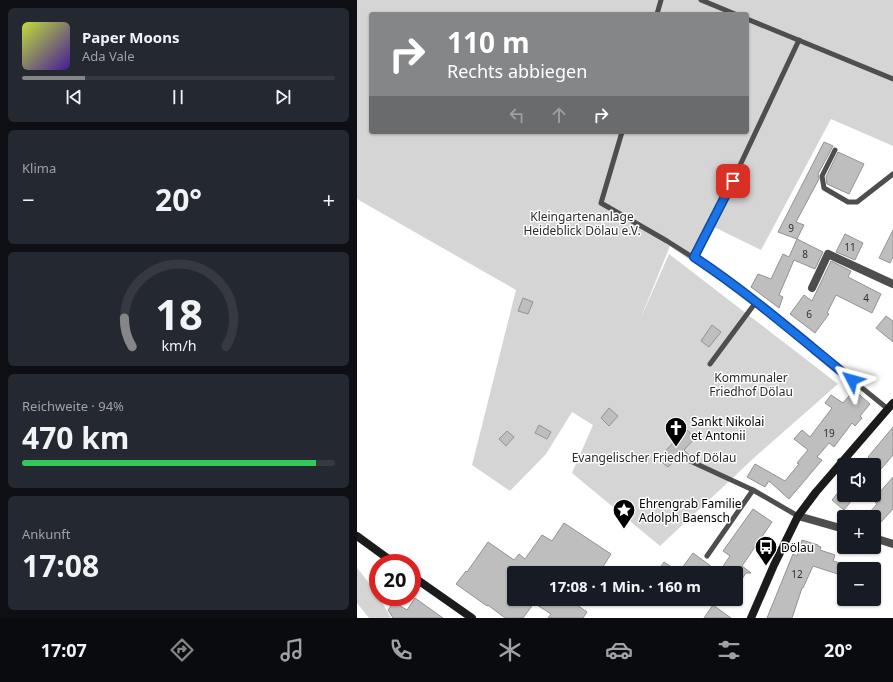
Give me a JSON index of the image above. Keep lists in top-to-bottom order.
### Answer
{
  "parks": ["Kleingartenanlage Heideblick Dölau e.V.", "Kommunaler Friedhof Dölau", "Evangelischer Friedhof Dölau"],
  "places": {
    "church": ["Sankt Nikolai et Antonii"],
    "place": ["Ehrengrab Familie Adolph Baensch"],
    "bus stop": ["Dölau"]
  },
  "house_numbers": [
    "9",
    "11",
    "8",
    "4",
    "6",
    "19",
    "12"
  ],
  "page": {
    "turn": ["110 m", "Rechts abbiegen"],
    "song": ["Paper Moons", "Ada Vale"],
    "tile": [
      "Klima",
      ["Reichweite · 94%", "470 km"],
      ["Ankunft", "17:08"]
    ],
    "heat": ["−", "20°", "+"],
    "map_buttons": ["+", "−"],
    "limit": "20",
    "trip": "17:08 · 1 Min. · 160 m",
    "tabs": ["17:07", "20°"],
    "gauge": ["18", "km/h"]
  }
}
